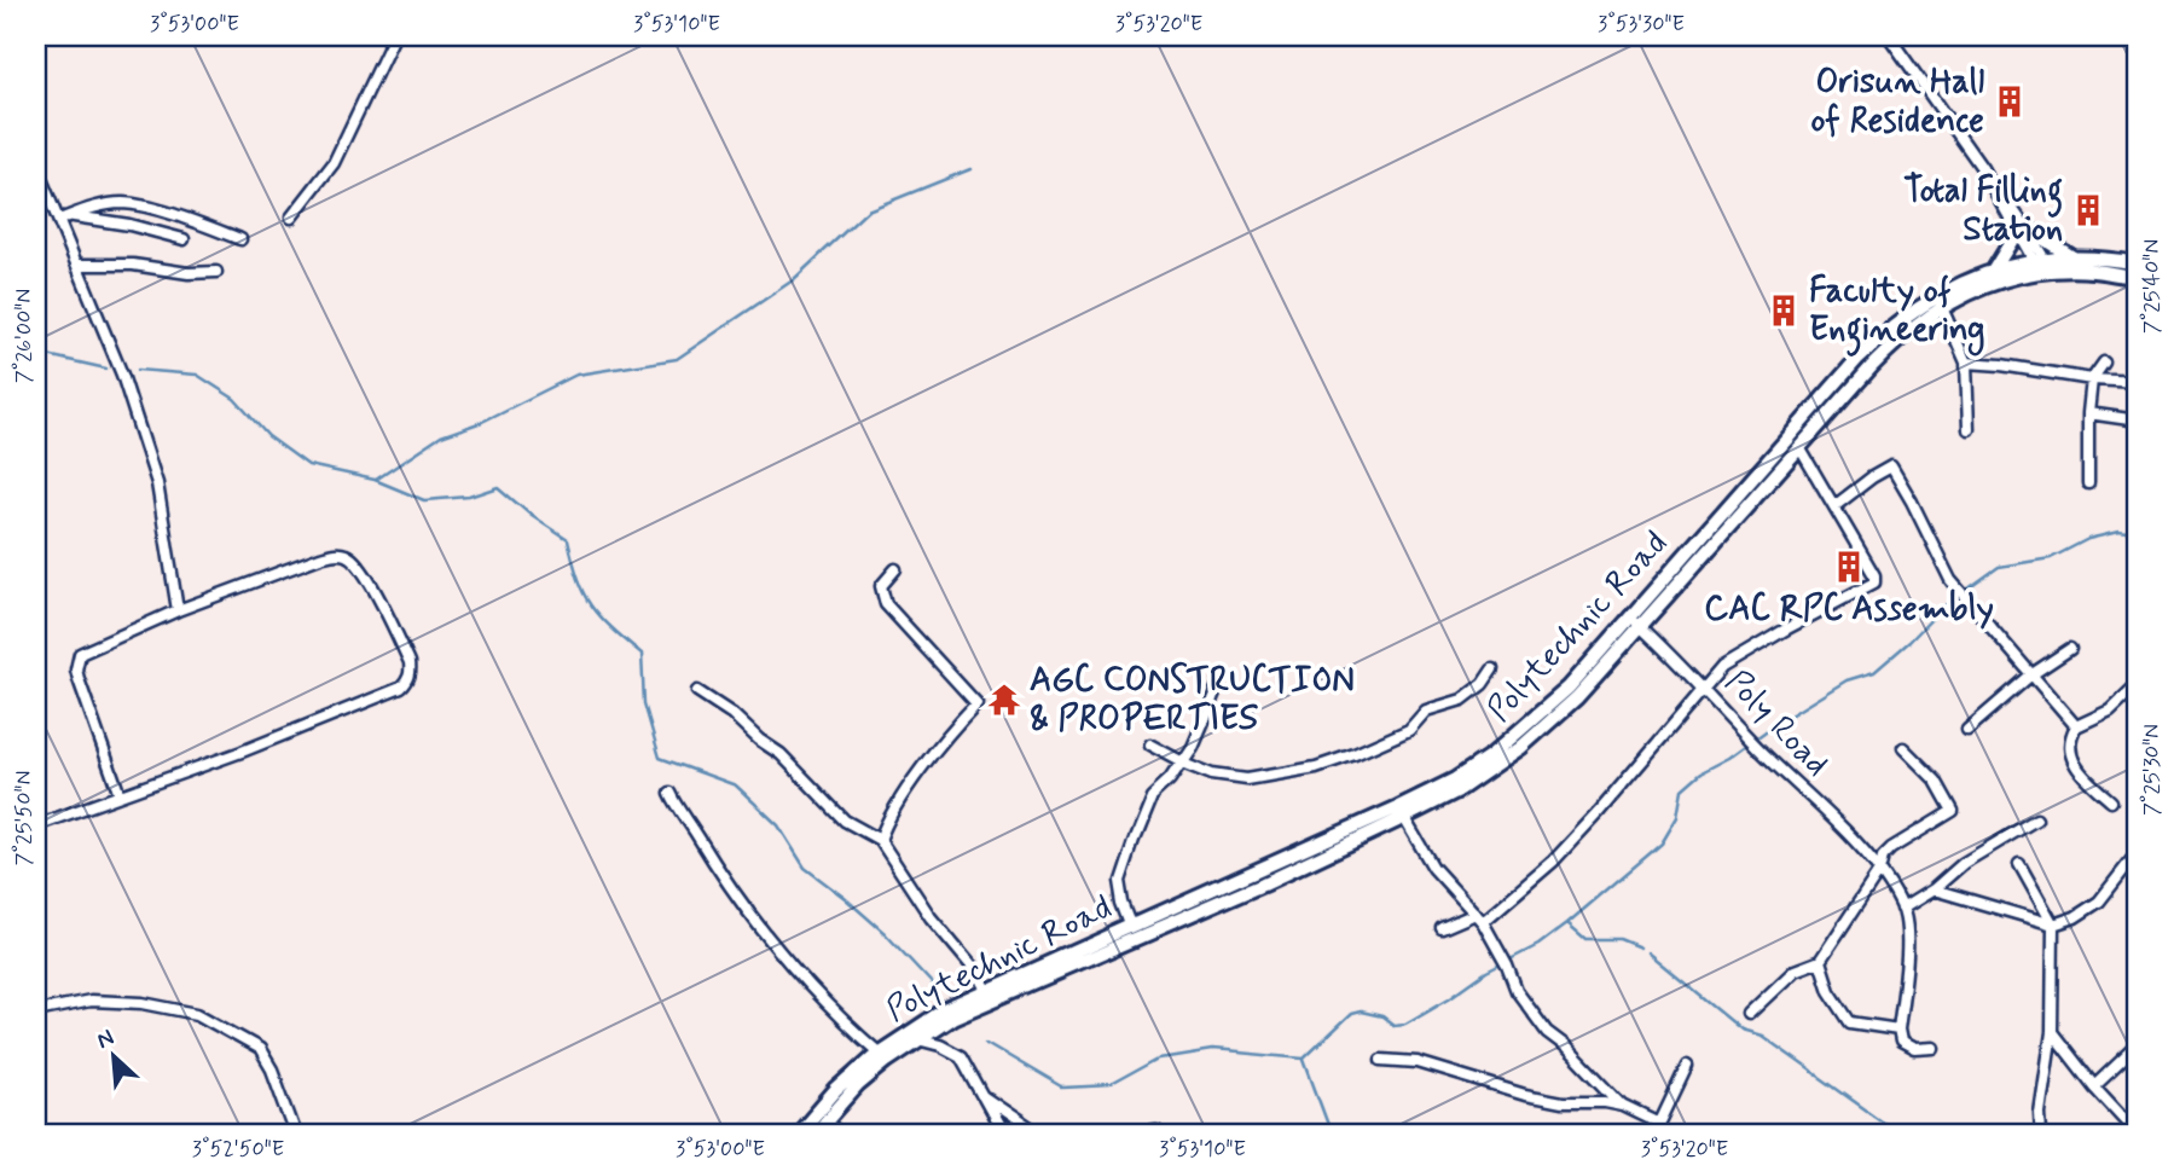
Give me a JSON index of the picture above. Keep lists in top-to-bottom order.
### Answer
{
  "streets": {
    "main road": ["Polytechnic Road"],
    "street": ["Poly Road"]
  },
  "crossings": [
    ["Polytechnic Road", "Poly Road"]
  ],
  "places": {
    "building": [
      "Orisun Hall of Residence",
      "Total Filling Station",
      "Faculty of Engineering",
      "CAC RPC Assembly"
    ],
    "temple": ["AGC CONSTRUCTION & PROPERTIES"]
  },
  "north": "top left",
  "coordinates": [
    "3°53'00\"E",
    "3°53'10\"E",
    "3°53'20\"E",
    "3°53'30\"E",
    "7°25'40\"N",
    "7°26'00\"N",
    "7°25'30\"N",
    "7°25'50\"N",
    "3°52'50\"E"
  ]
}
